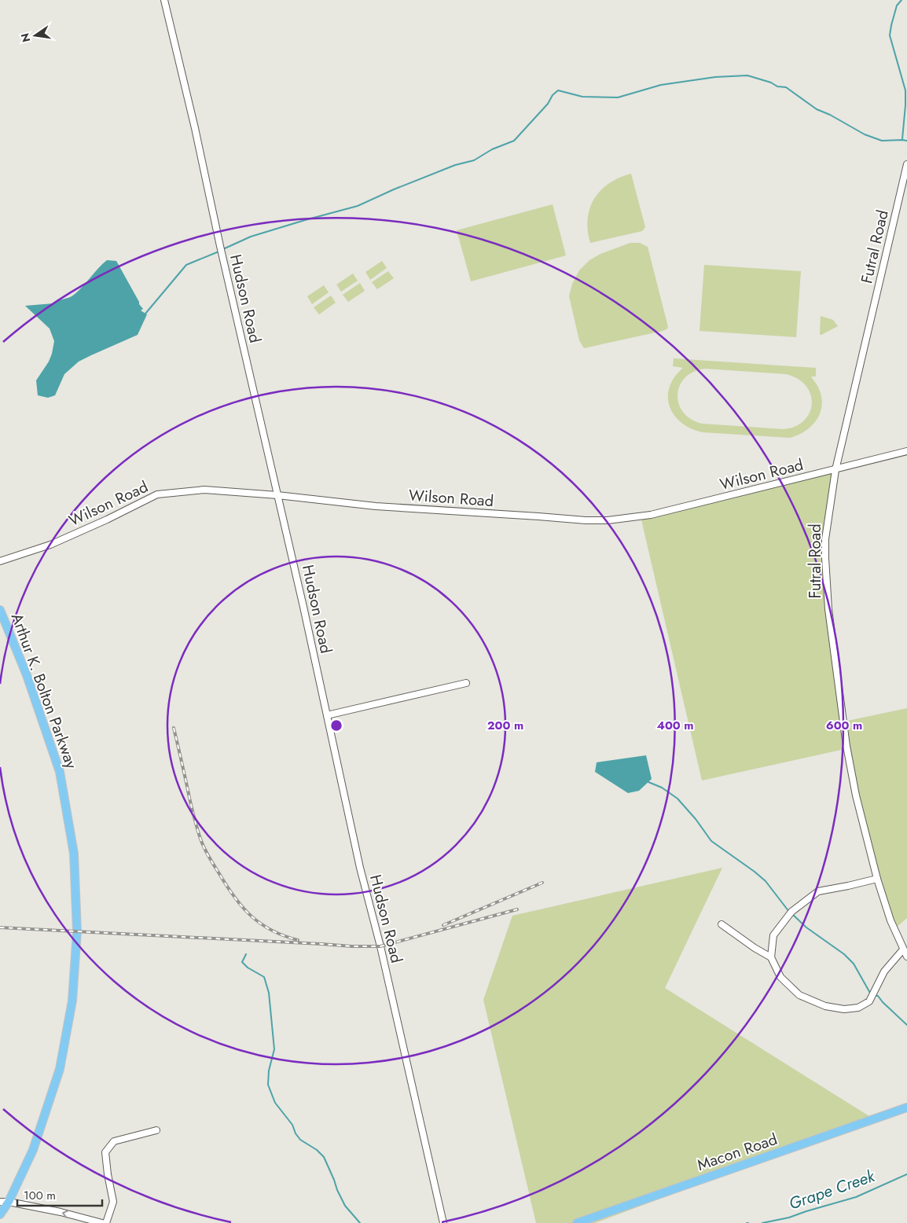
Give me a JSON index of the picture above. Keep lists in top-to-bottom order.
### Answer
{
  "streets": {
    "main road": ["Arthur K. Bolton Parkway", "Macon Road"],
    "street": ["Futral Road", "Hudson Road", "Wilson Road"]
  },
  "crossings": [
    ["Futral Road", "Wilson Road"],
    ["Hudson Road", "Wilson Road"]
  ],
  "water": ["Grape Creek"],
  "scale_bar": "100 m",
  "north": "left",
  "rings": ["200 m", "400 m", "600 m"]
}
